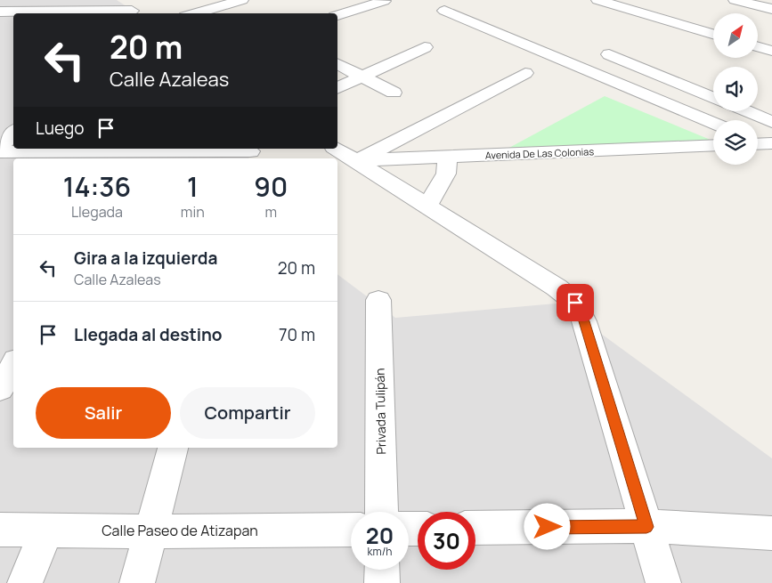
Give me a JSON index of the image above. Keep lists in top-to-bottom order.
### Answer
{
  "streets": {
    "street": ["Avenida De Las Colonias", "Privada Tulipán", "Calle Paseo de Atizapan"]
  },
  "north": "top right",
  "page": {
    "turn": ["20 m", "Calle Azaleas"],
    "then": "Luego",
    "eta": [
      "14:36",
      "Llegada",
      "1",
      "min",
      "90",
      "m"
    ],
    "list": [
      {
        "name": "Gira a la izquierda",
        "note": "Calle Azaleas",
        "value": "20 m"
      },
      {
        "name": "Llegada al destino",
        "value": "70 m"
      }
    ],
    "buttons": ["Salir", "Compartir"],
    "speed": "20 km/h",
    "limit": "30"
  }
}
